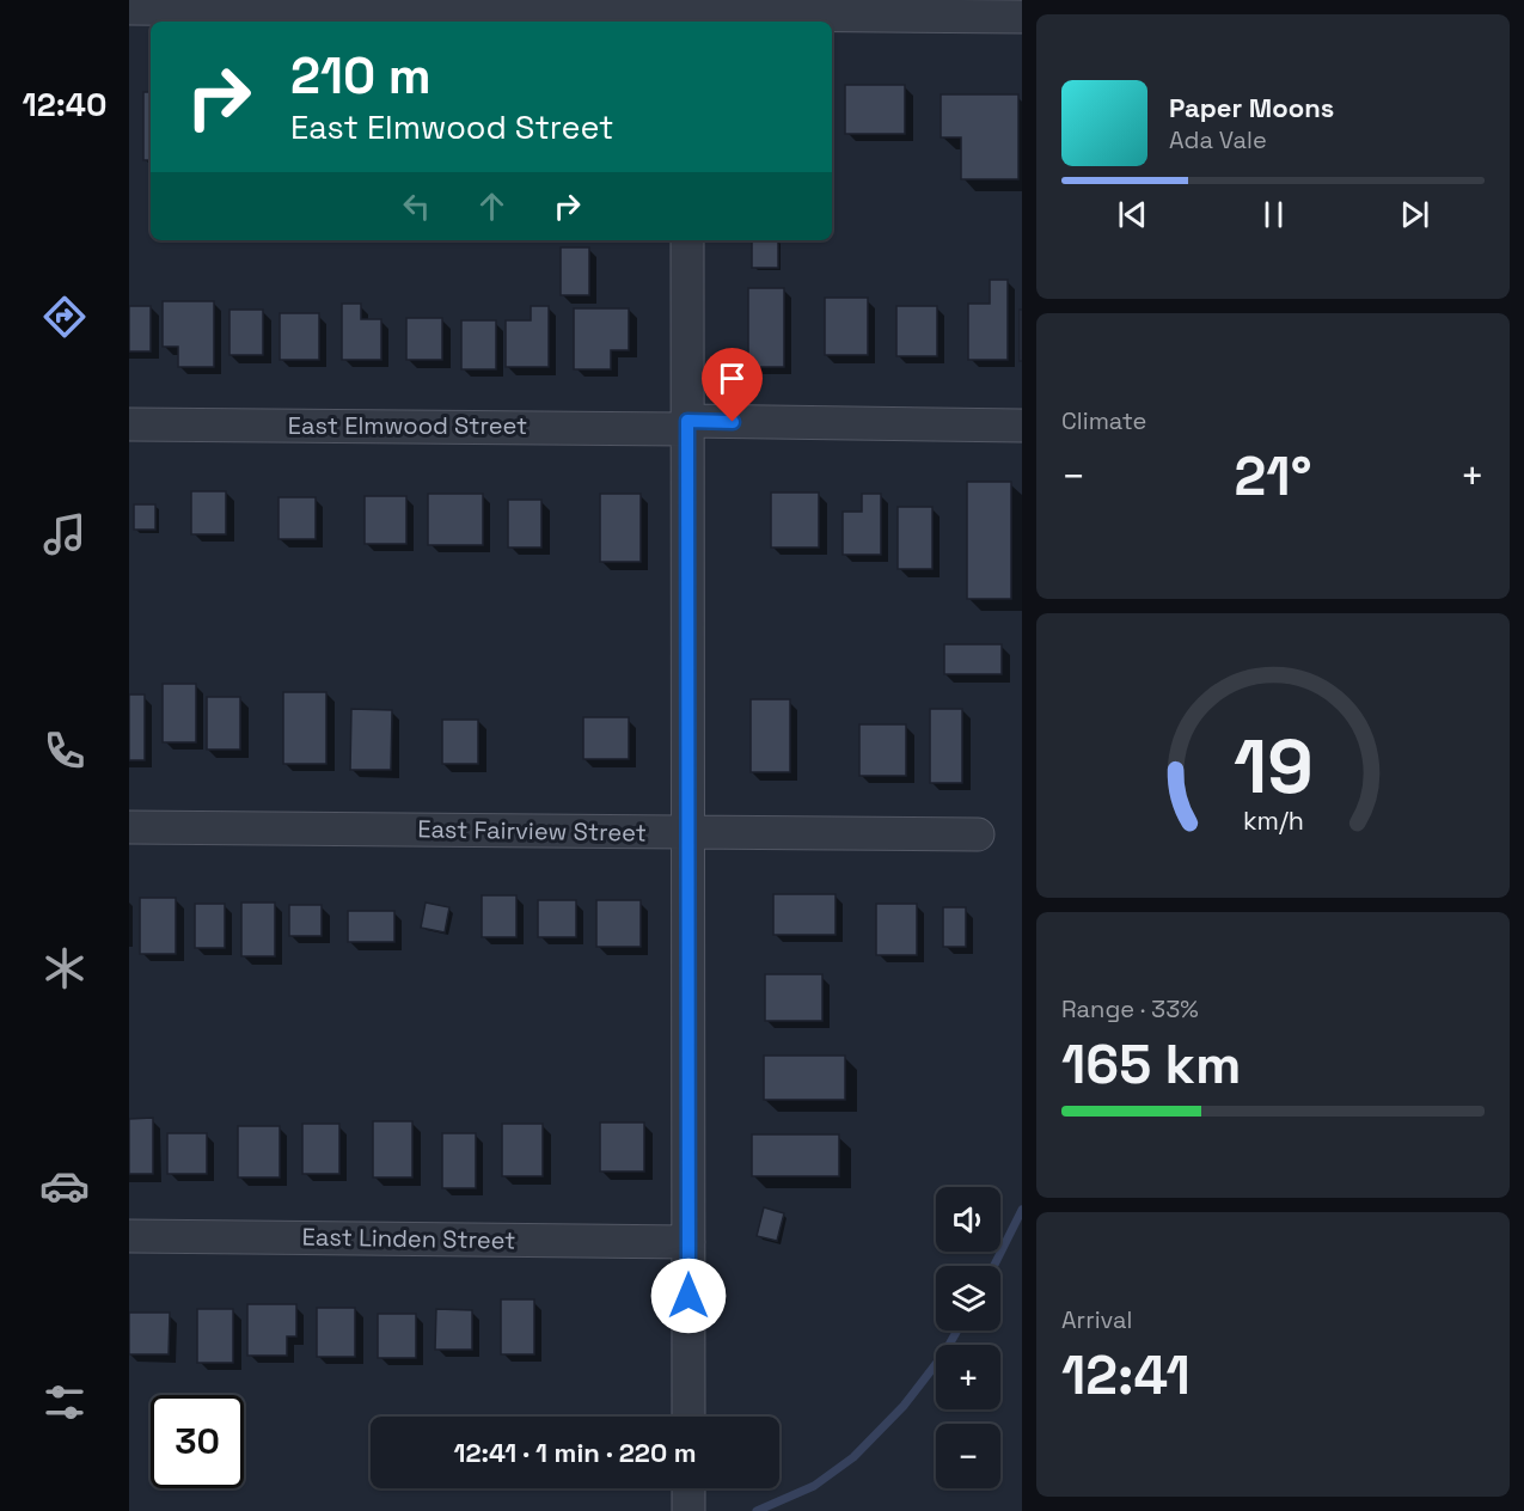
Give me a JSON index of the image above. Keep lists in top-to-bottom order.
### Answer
{
  "streets": {
    "street": ["East Elmwood Street", "East Fairview Street", "East Linden Street"]
  },
  "page": {
    "tabs": "12:40",
    "turn": ["210 m", "East Elmwood Street"],
    "song": ["Paper Moons", "Ada Vale"],
    "tile": [
      "Climate",
      ["Range · 33%", "165 km"],
      ["Arrival", "12:41"]
    ],
    "heat": ["−", "21°", "+"],
    "map_buttons": ["+", "−"],
    "limit": "30",
    "trip": "12:41 · 1 min · 220 m",
    "gauge": ["19", "km/h"]
  }
}
